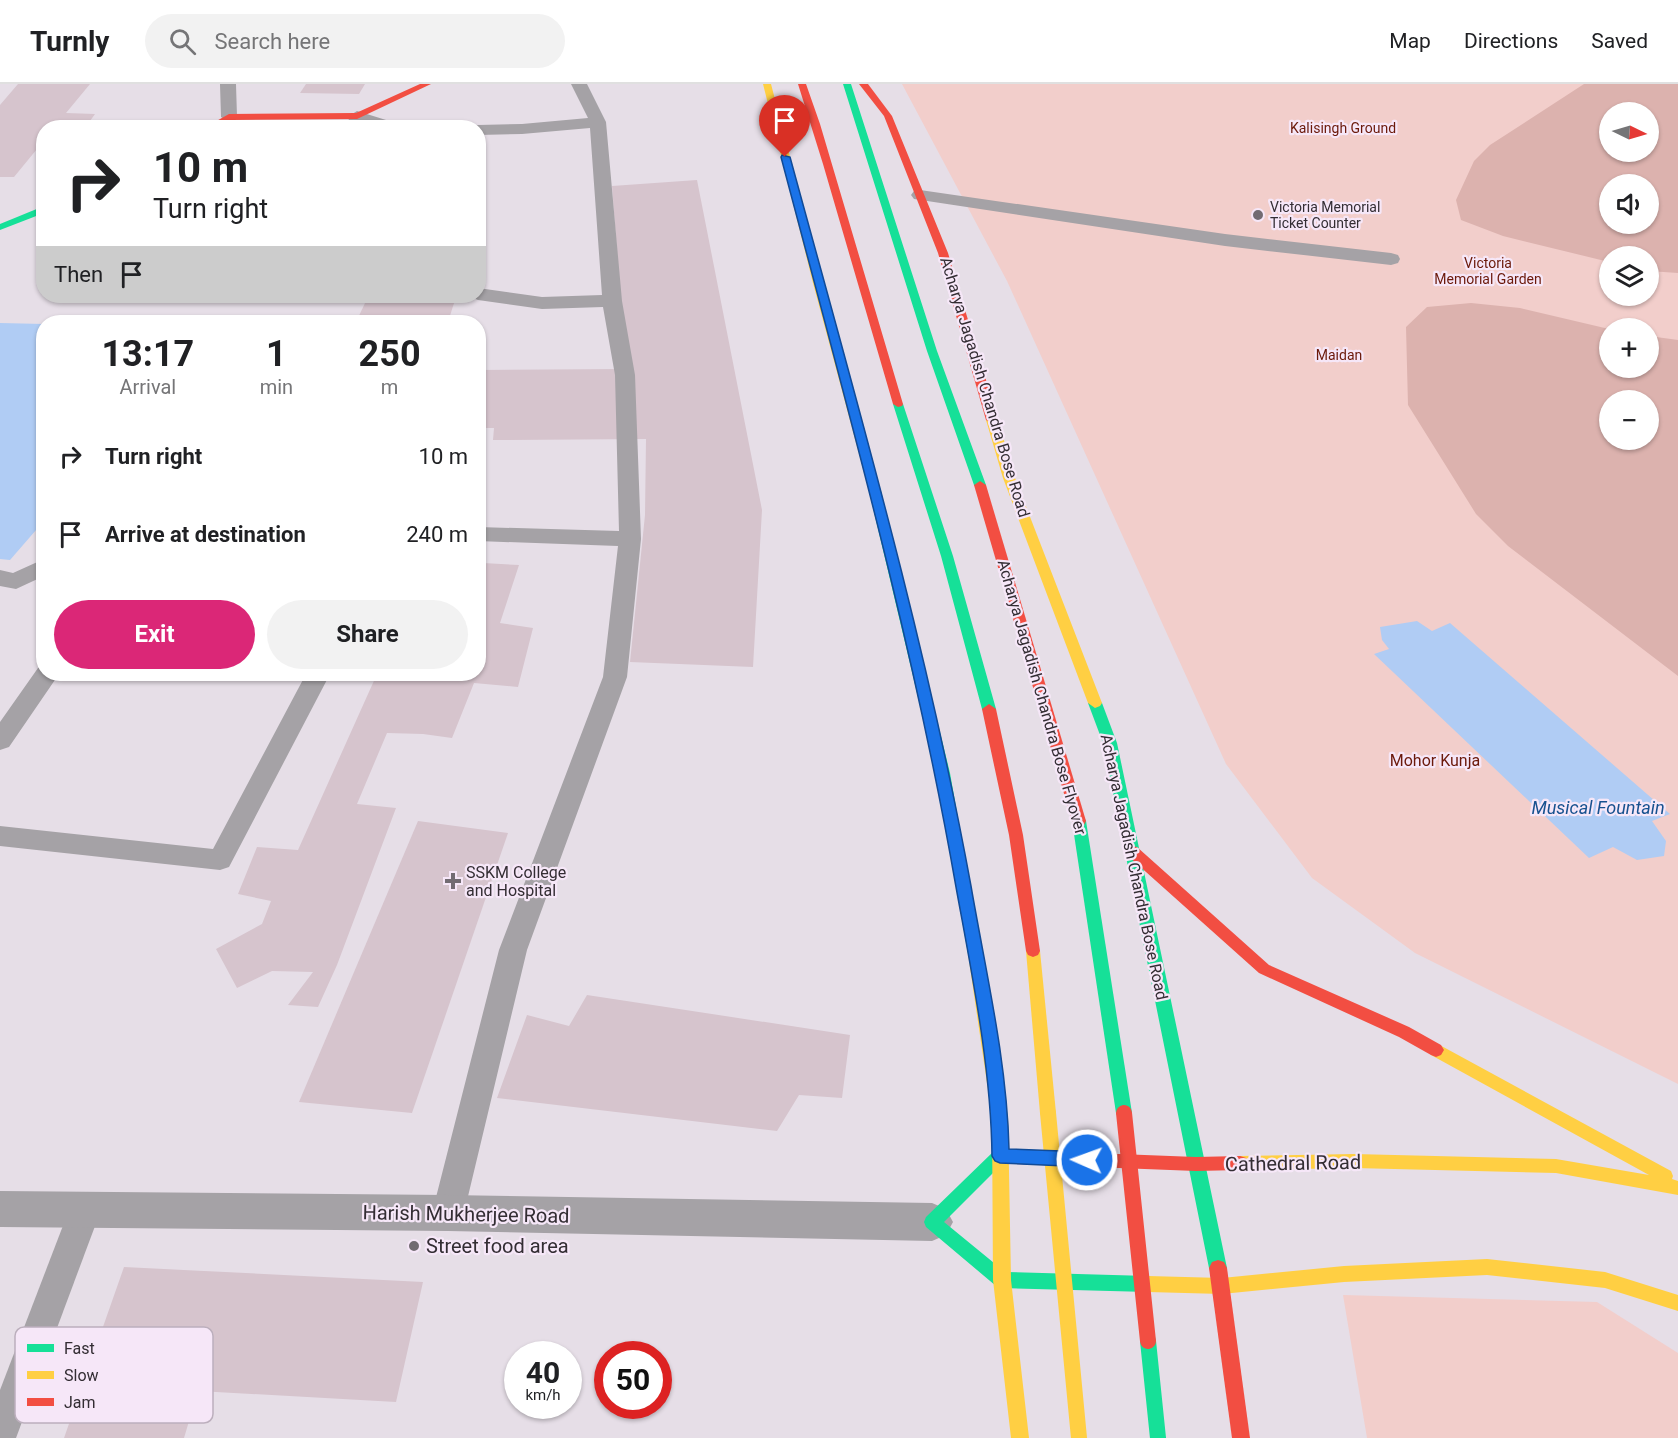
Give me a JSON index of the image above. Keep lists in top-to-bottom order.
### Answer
{
  "streets": {
    "main road": ["Acharya Jagadish Chandra Bose Road", "Acharya Jagadish Chandra Bose Flyover", "Cathedral Road"],
    "street": ["Harish Mukherjee Road"]
  },
  "crossings": [
    ["Acharya Jagadish Chandra Bose Road", "Cathedral Road"]
  ],
  "water": ["Musical Fountain"],
  "parks": [
    "Kalisingh Ground",
    "Victoria Memorial Garden",
    "Maidan",
    "Mohor Kunja"
  ],
  "places": {
    "other": ["Victoria Memorial Ticket Counter", "Street food area"],
    "health": ["SSKM College and Hospital"]
  },
  "legend": ["Fast", "Slow", "Jam"],
  "north": "right",
  "page": {
    "header": "Turnly",
    "search": "Search here",
    "nav": ["Map", "Directions", "Saved"],
    "map_buttons": ["+", "−"],
    "turn": ["10 m", "Turn right"],
    "then": "Then",
    "eta": [
      "13:17",
      "Arrival",
      "1",
      "min",
      "250",
      "m"
    ],
    "list": [
      {
        "name": "Turn right",
        "value": "10 m"
      },
      {
        "name": "Arrive at destination",
        "value": "240 m"
      }
    ],
    "buttons": ["Exit", "Share"],
    "speed": "40 km/h",
    "limit": "50"
  }
}
